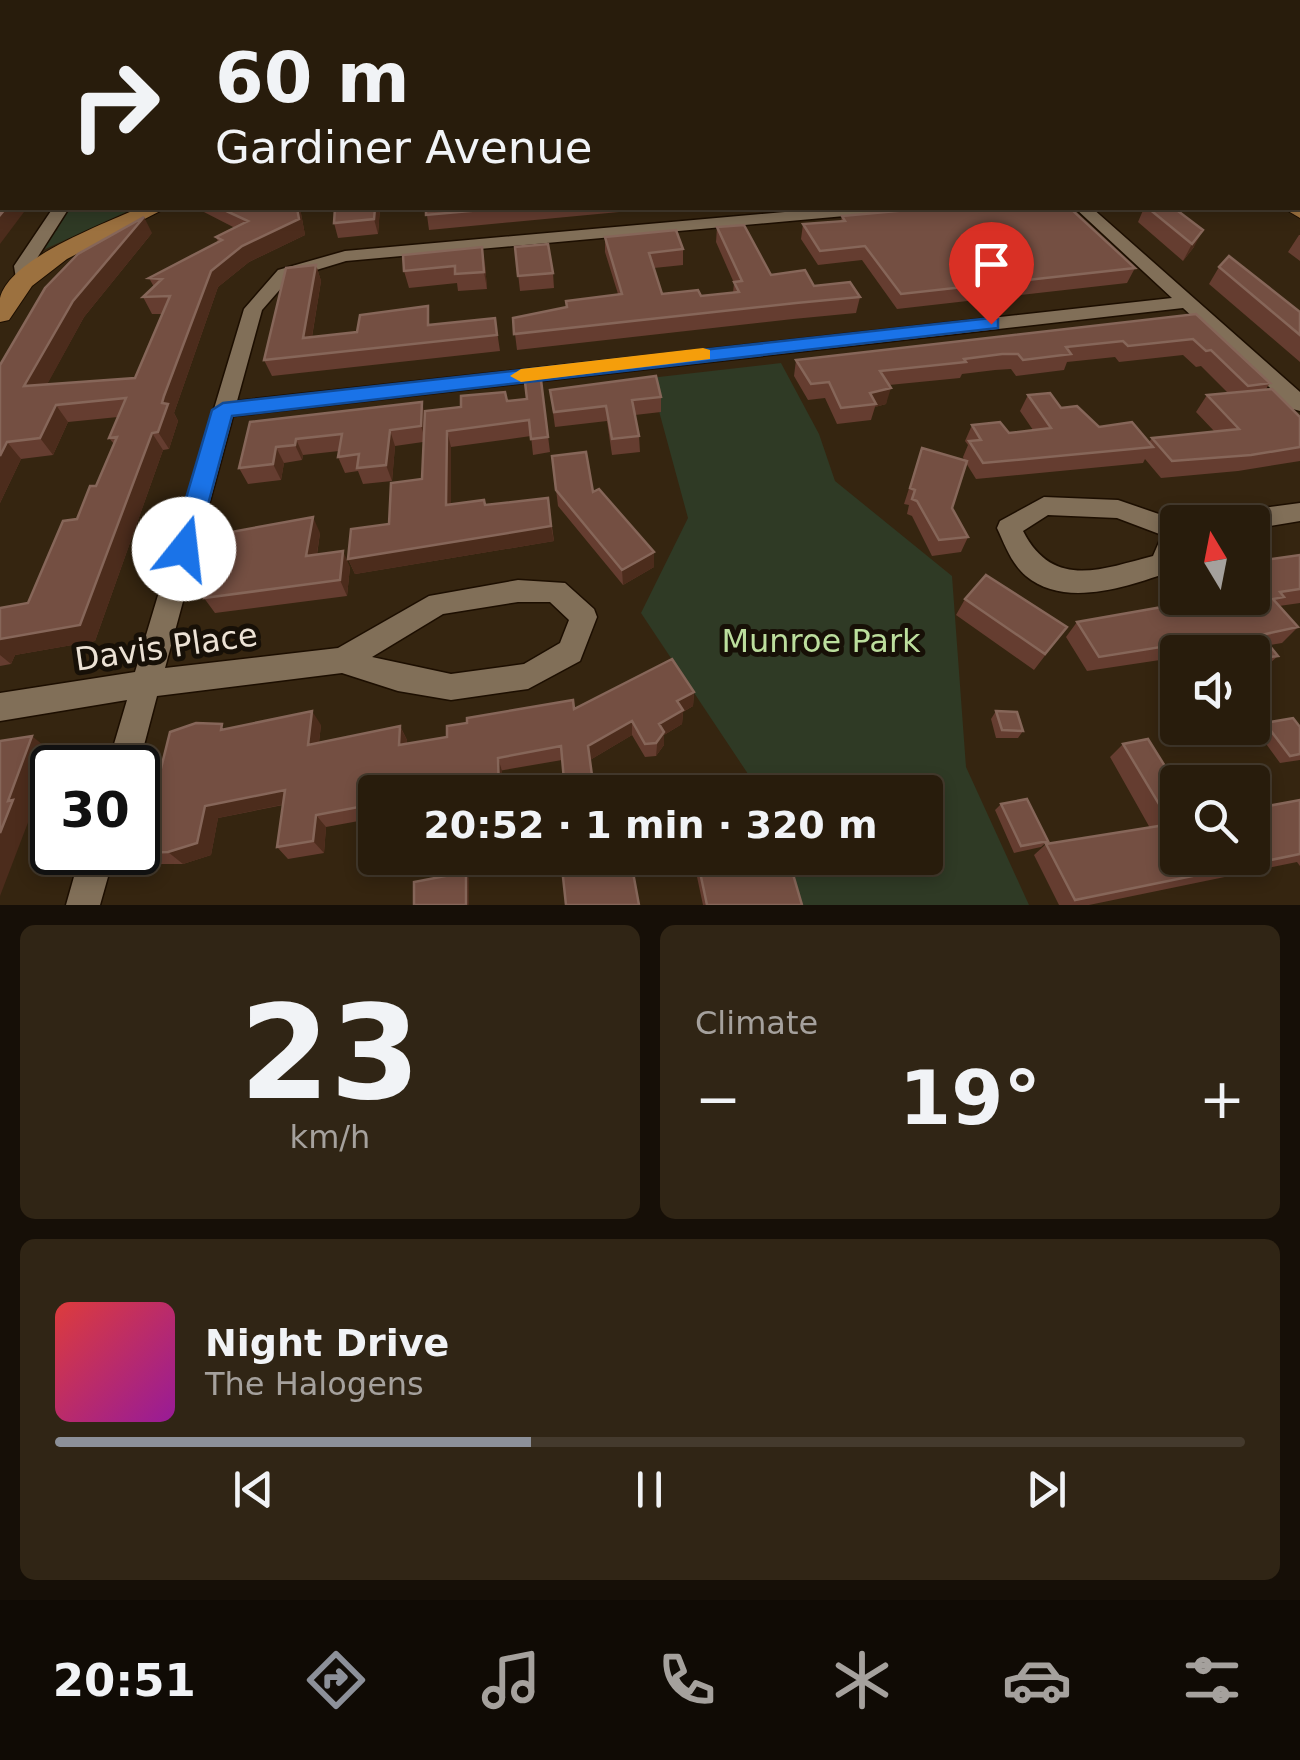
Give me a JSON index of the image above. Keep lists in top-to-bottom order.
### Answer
{
  "streets": {
    "street": ["Davis Place"]
  },
  "parks": ["Munroe Park"],
  "north": "top",
  "page": {
    "turn": ["60 m", "Gardiner Avenue"],
    "limit": "30",
    "trip": "20:52 · 1 min · 320 m",
    "tile": [
      ["23", "km/h"],
      "Climate"
    ],
    "heat": ["−", "19°", "+"],
    "song": ["Night Drive", "The Halogens"],
    "tabs": "20:51"
  }
}
